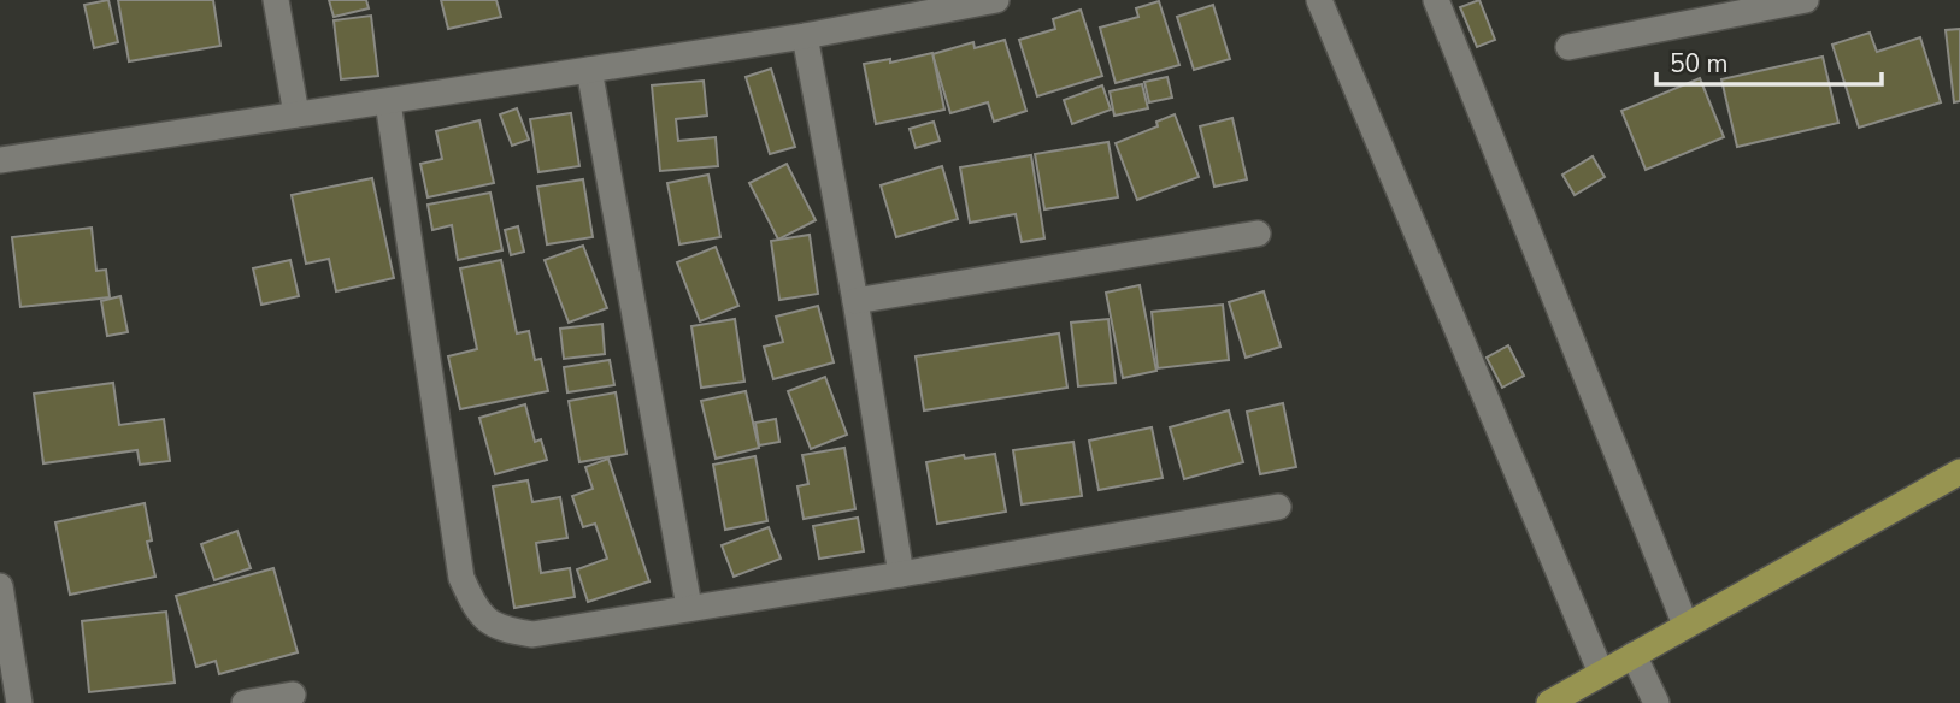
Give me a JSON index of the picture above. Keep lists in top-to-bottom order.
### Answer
{
  "scale_bar": "50 m"
}
